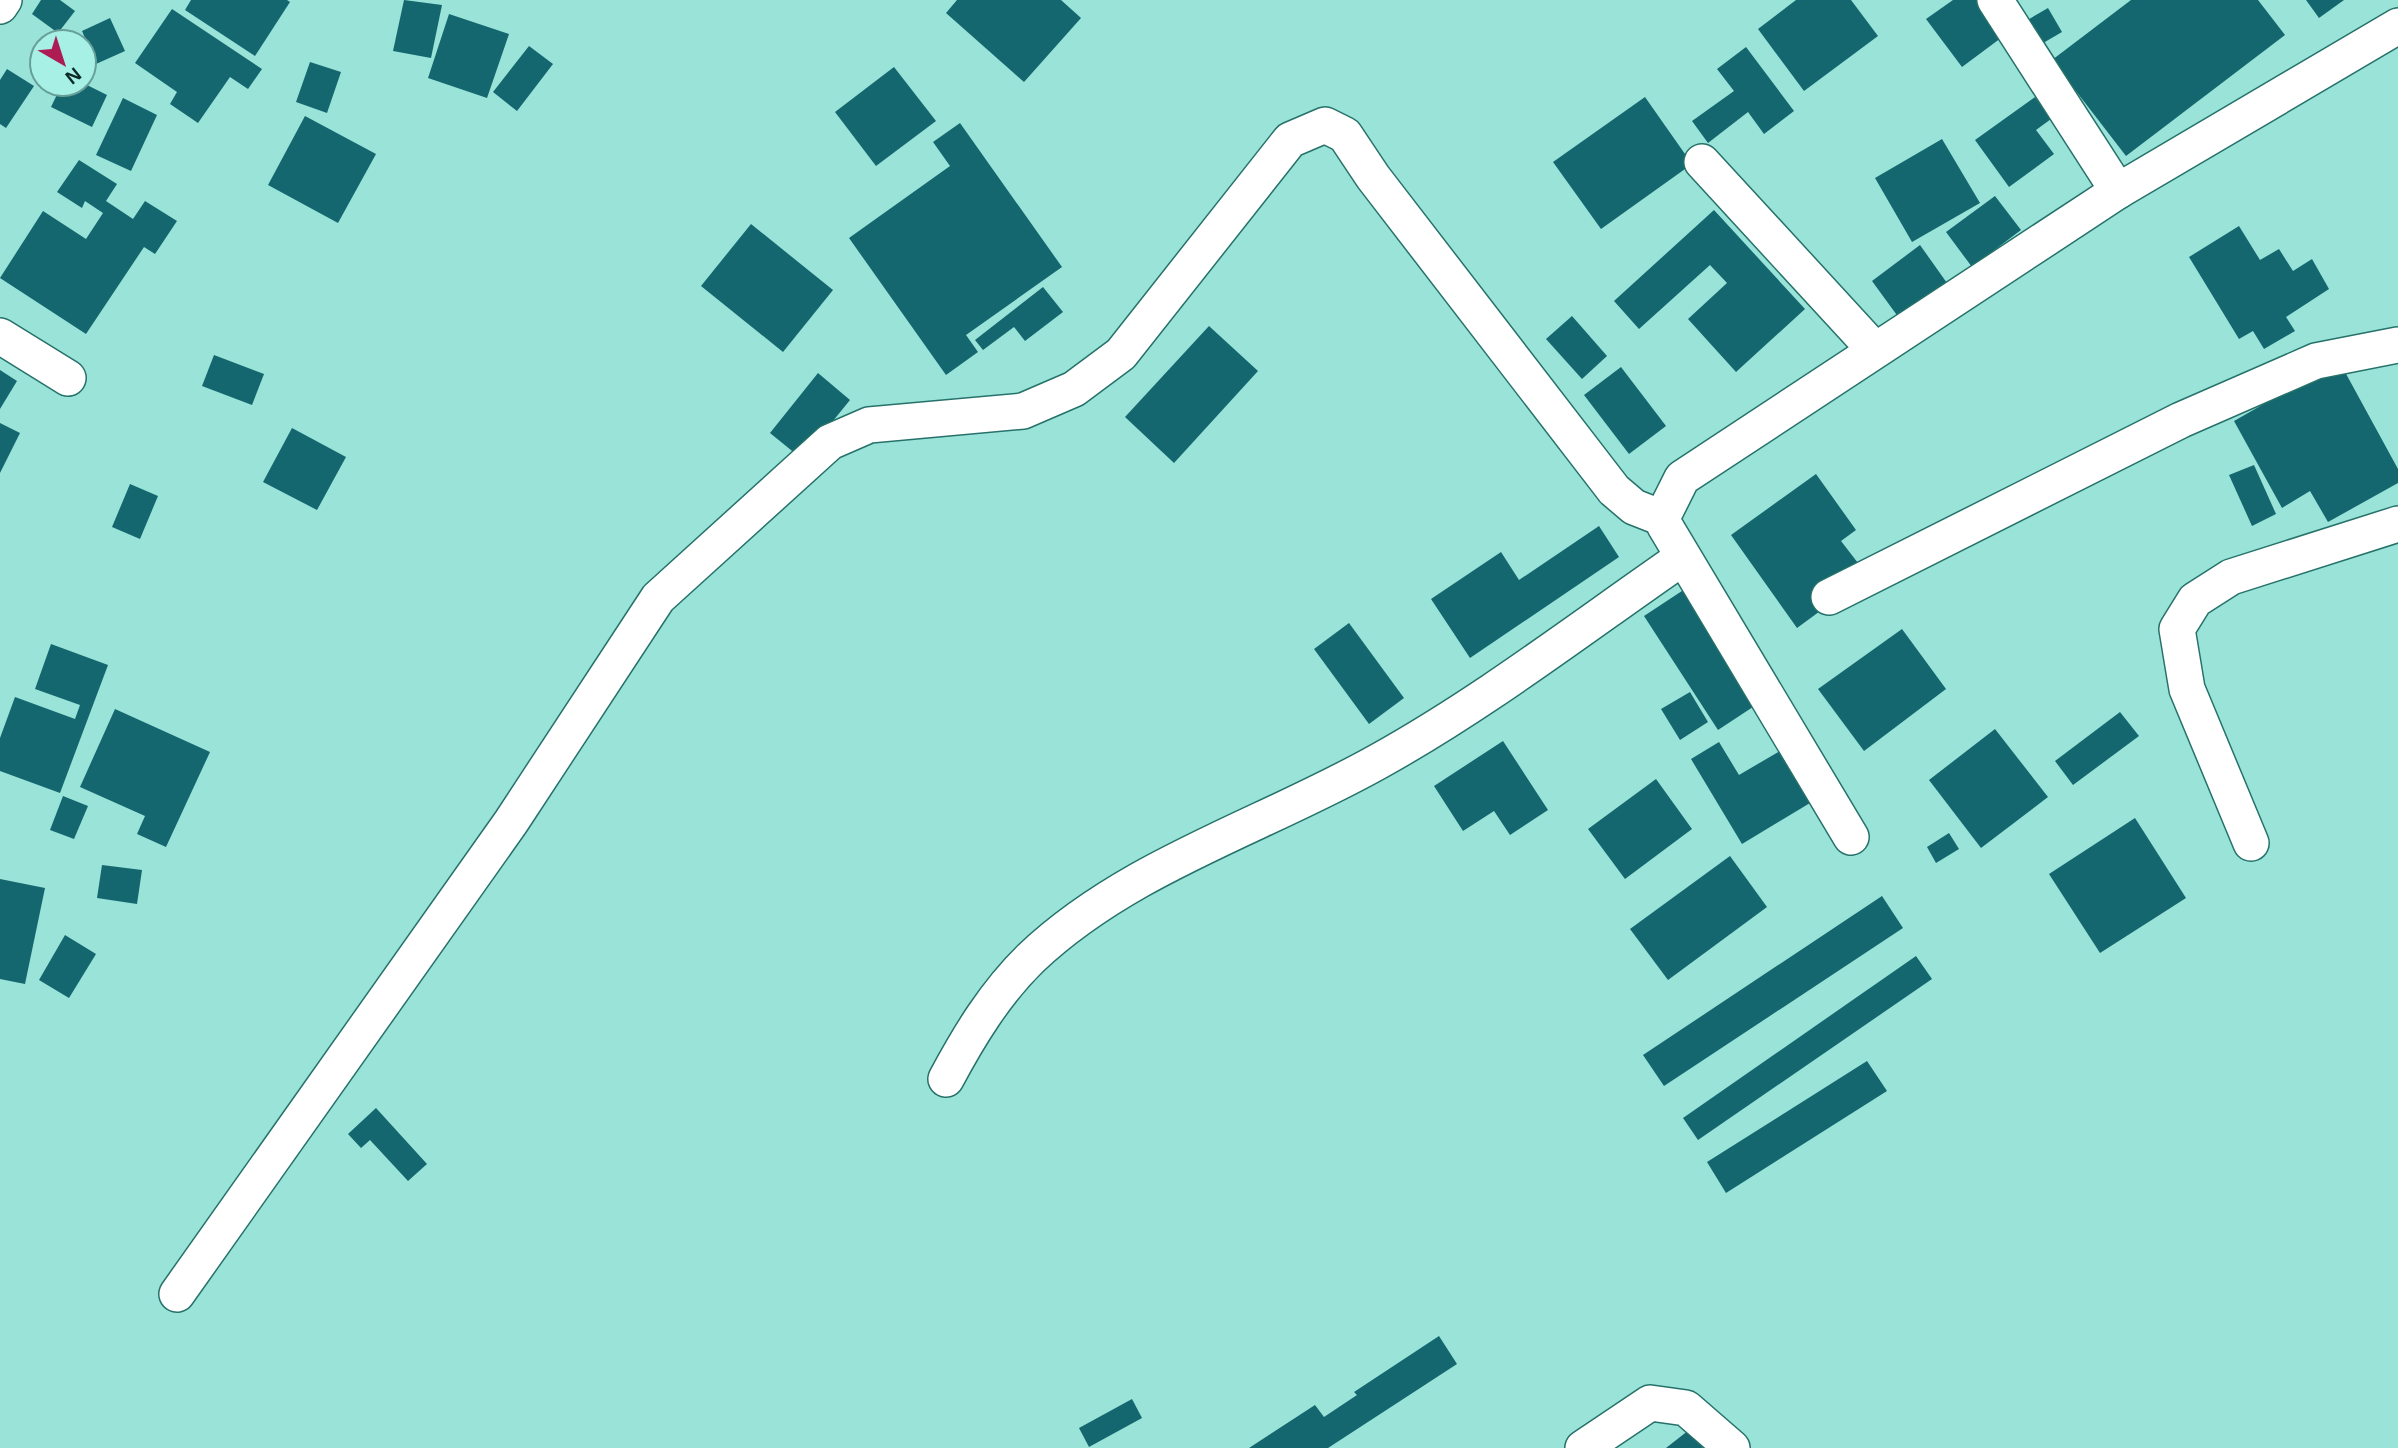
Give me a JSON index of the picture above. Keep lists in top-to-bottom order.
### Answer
{
  "north": "bottom right"
}
